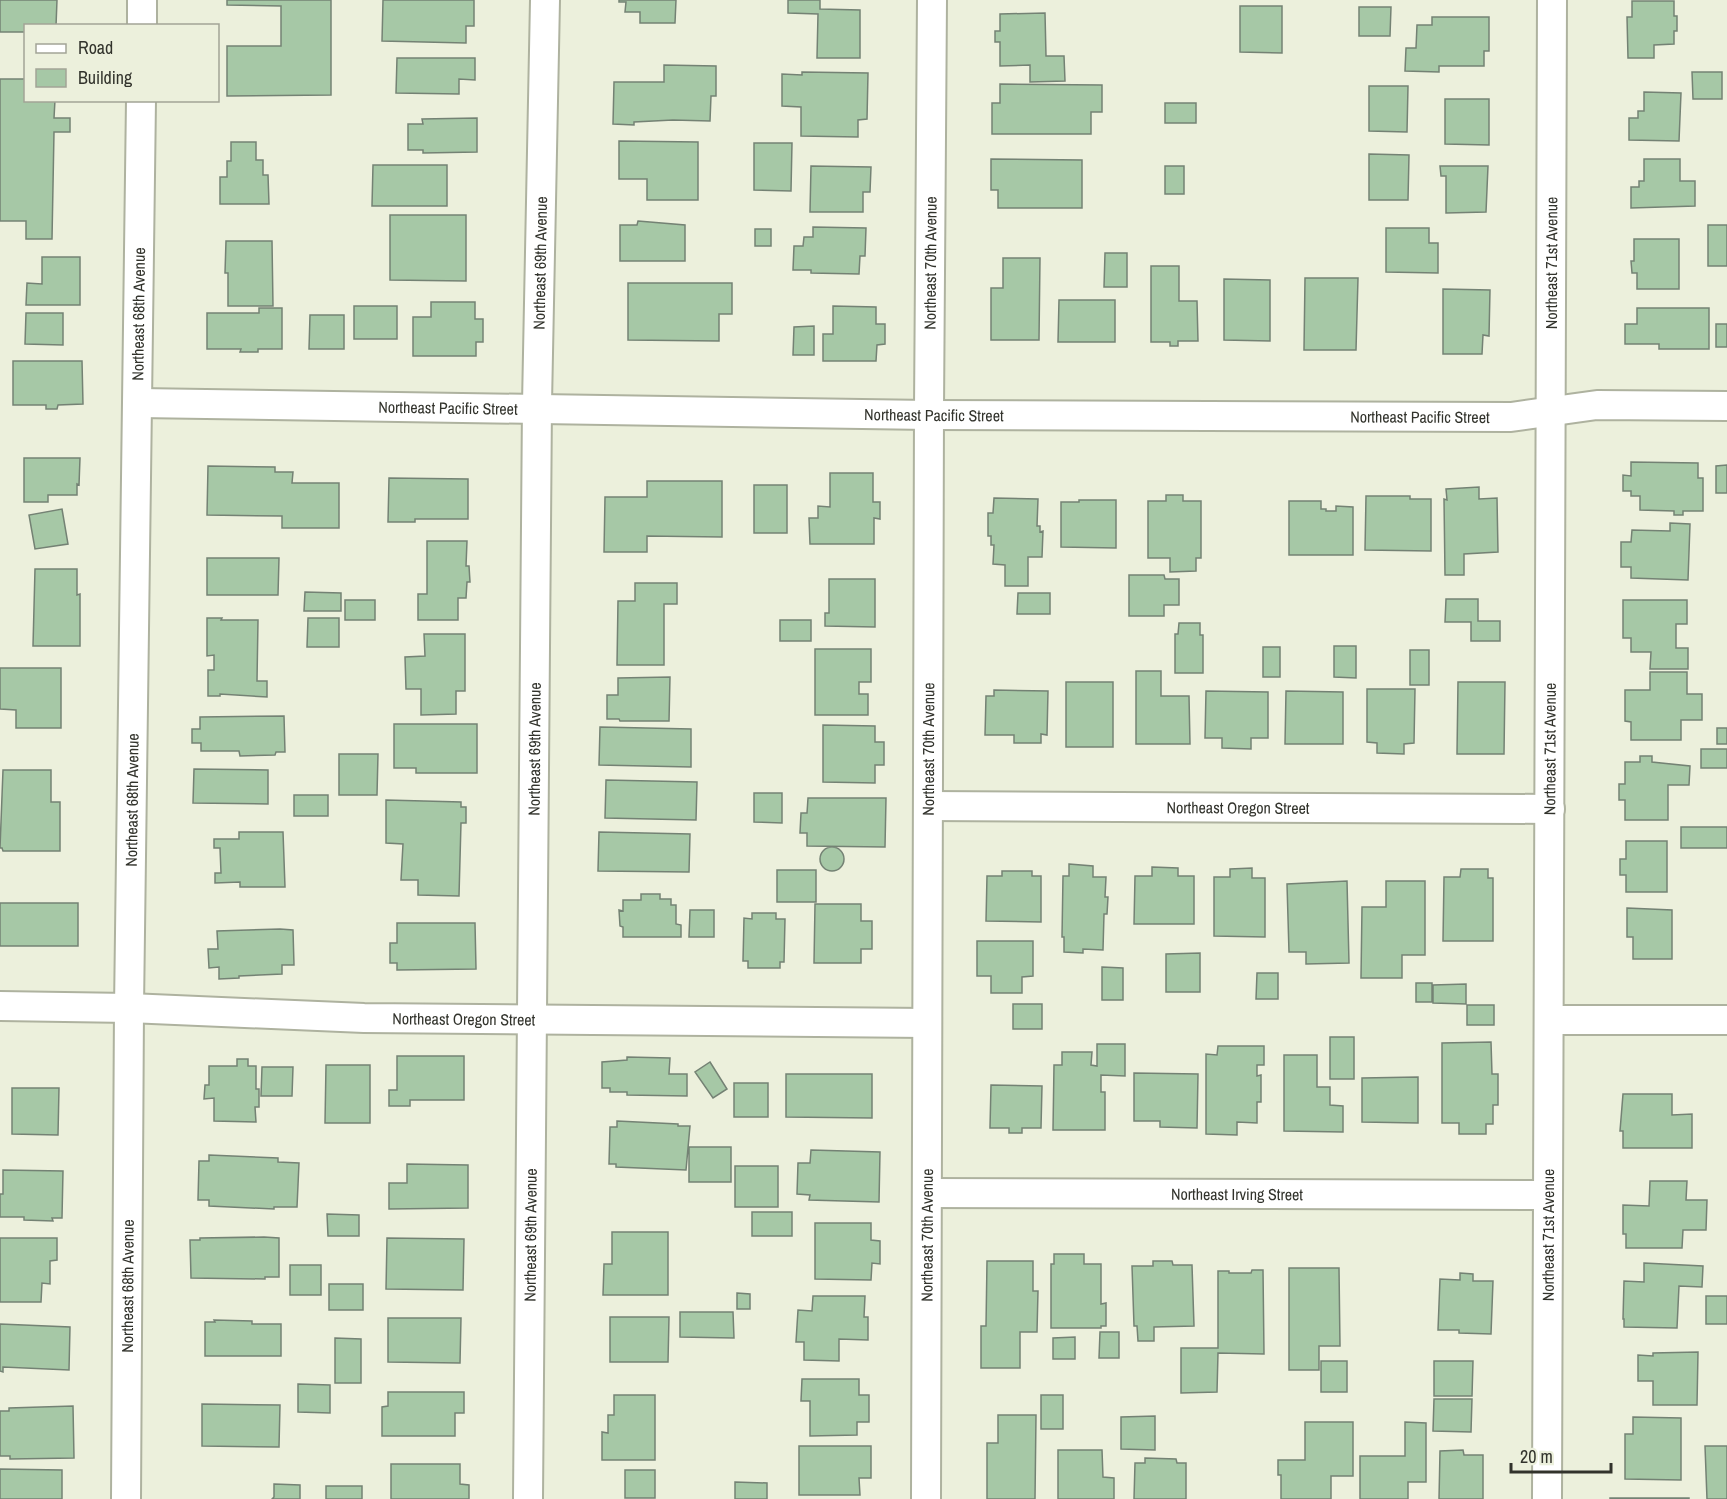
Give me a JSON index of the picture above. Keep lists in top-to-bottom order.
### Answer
{
  "streets": {
    "street": [
      "Northeast 69th Avenue",
      "Northeast 70th Avenue",
      "Northeast 71st Avenue",
      "Northeast 68th Avenue",
      "Northeast Pacific Street",
      "Northeast Oregon Street",
      "Northeast Irving Street"
    ]
  },
  "crossings": [
    ["Northeast 69th Avenue", "Northeast Pacific Street"],
    ["Northeast 69th Avenue", "Northeast Oregon Street"],
    ["Northeast 70th Avenue", "Northeast Pacific Street"],
    ["Northeast 70th Avenue", "Northeast Oregon Street"],
    ["Northeast 70th Avenue", "Northeast Irving Street"],
    ["Northeast 71st Avenue", "Northeast Pacific Street"],
    ["Northeast 71st Avenue", "Northeast Oregon Street"],
    ["Northeast 71st Avenue", "Northeast Irving Street"],
    ["Northeast 68th Avenue", "Northeast Pacific Street"],
    ["Northeast 68th Avenue", "Northeast Oregon Street"]
  ],
  "legend": ["Road", "Building"],
  "scale_bar": "20 m"
}
